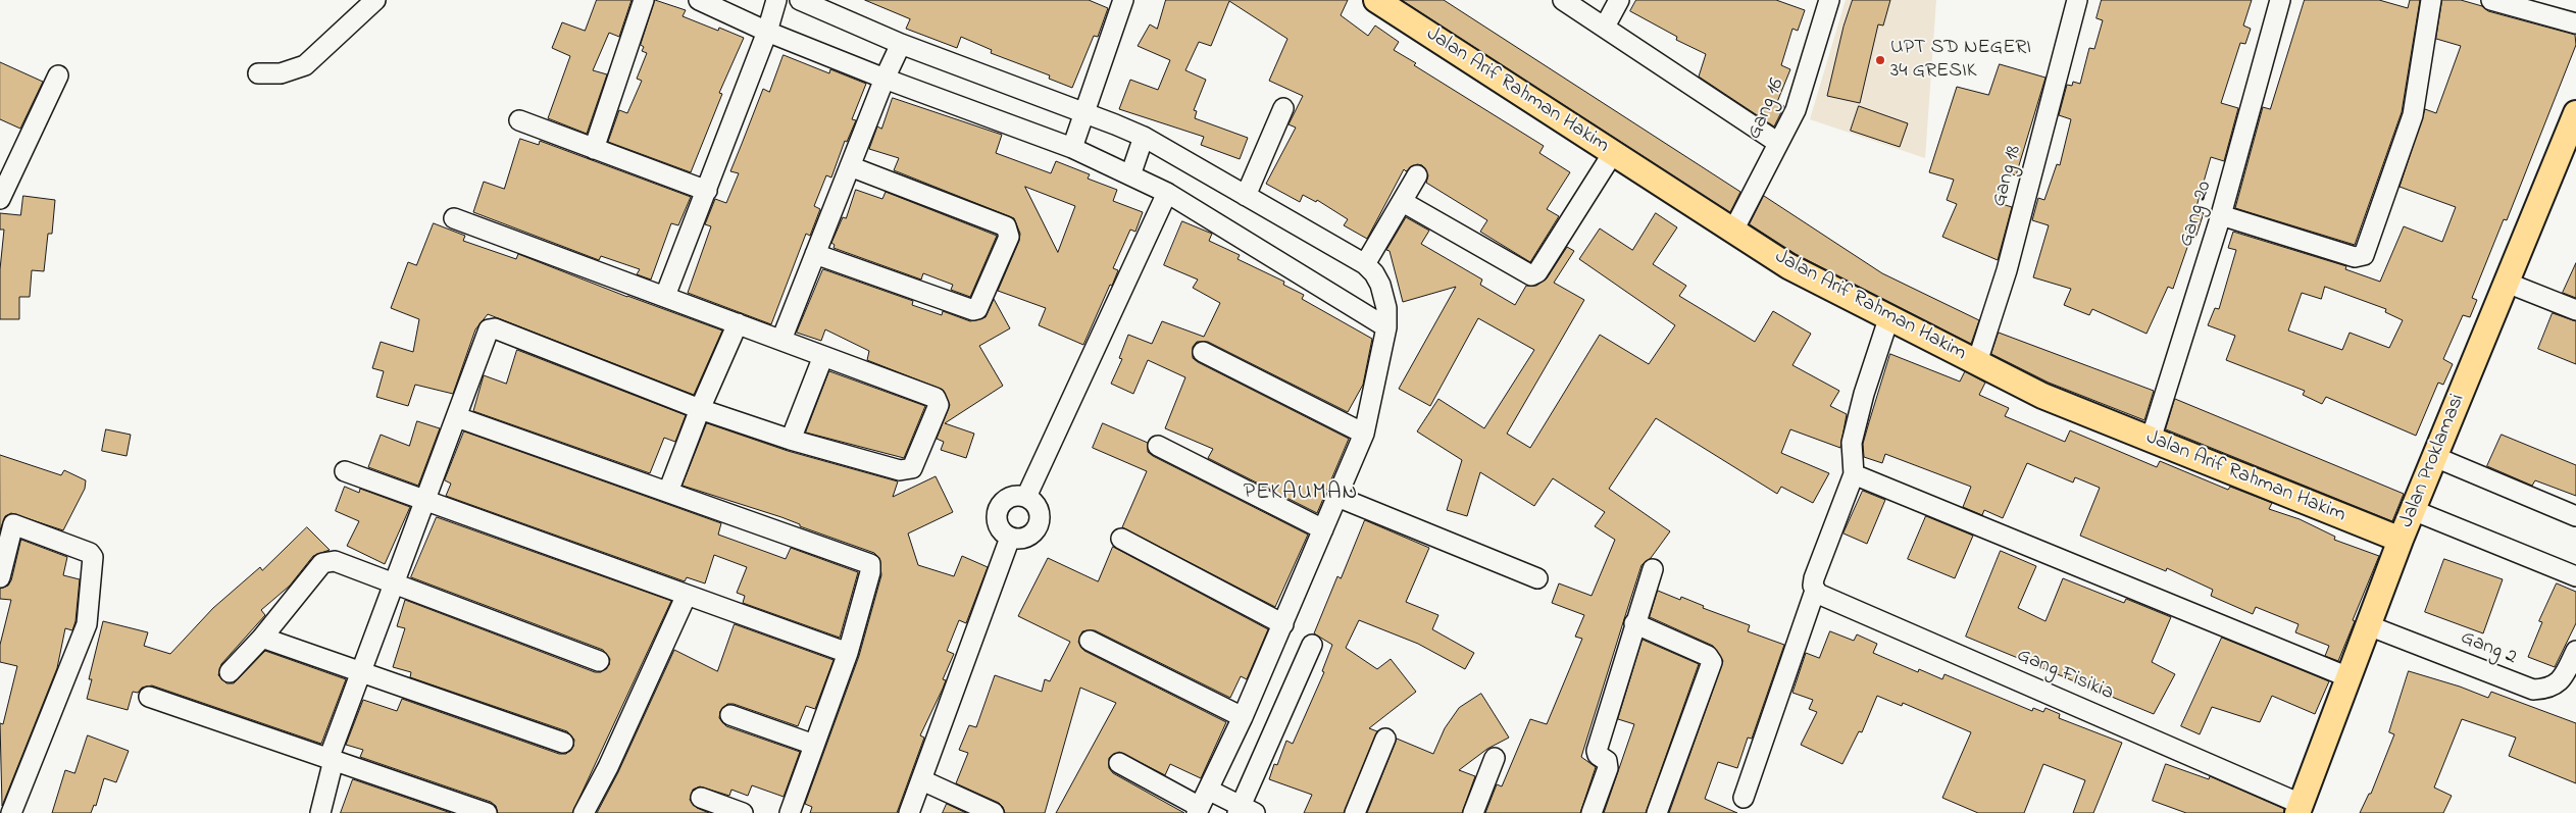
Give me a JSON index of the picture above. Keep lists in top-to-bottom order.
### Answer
{
  "streets": {
    "main road": ["Jalan Arif Rahman Hakim", "Jalan Proklamasi"],
    "street": [
      "Gang 16",
      "Gang 18",
      "Gang 20",
      "Gang 2",
      "Gang Fisikia"
    ]
  },
  "crossings": [
    ["Jalan Arif Rahman Hakim", "Gang 16"],
    ["Jalan Arif Rahman Hakim", "Gang 18"],
    ["Jalan Arif Rahman Hakim", "Gang 20"],
    ["Jalan Arif Rahman Hakim", "Jalan Proklamasi"],
    ["Jalan Proklamasi", "Gang 2"],
    ["Jalan Proklamasi", "Gang Fisikia"]
  ],
  "districts": ["PEKAUMAN"],
  "places": ["UPT SD NEGERI 34 GRESIK"]
}
